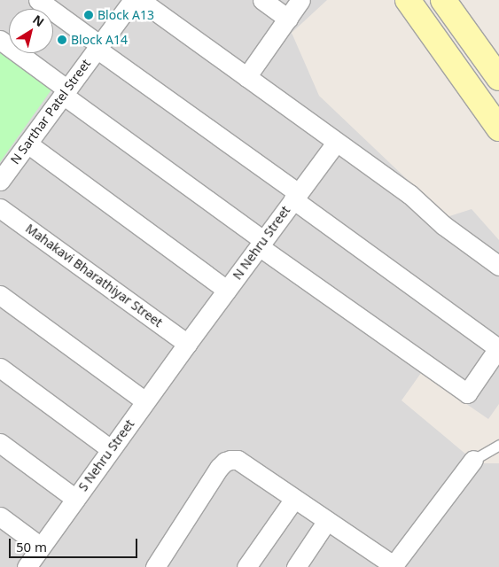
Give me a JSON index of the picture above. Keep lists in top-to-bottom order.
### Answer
{
  "streets": {
    "street": [
      "N Sarthar Patel Street",
      "N Nehru Street",
      "Mahakavi Bharathiyar Street",
      "S Nehru Street"
    ]
  },
  "crossings": [
    ["N Nehru Street", "Mahakavi Bharathiyar Street"],
    ["N Nehru Street", "S Nehru Street"],
    ["Mahakavi Bharathiyar Street", "S Nehru Street"]
  ],
  "places": ["Block A13", "Block A14"],
  "scale_bar": "50 m",
  "north": "top right"
}
